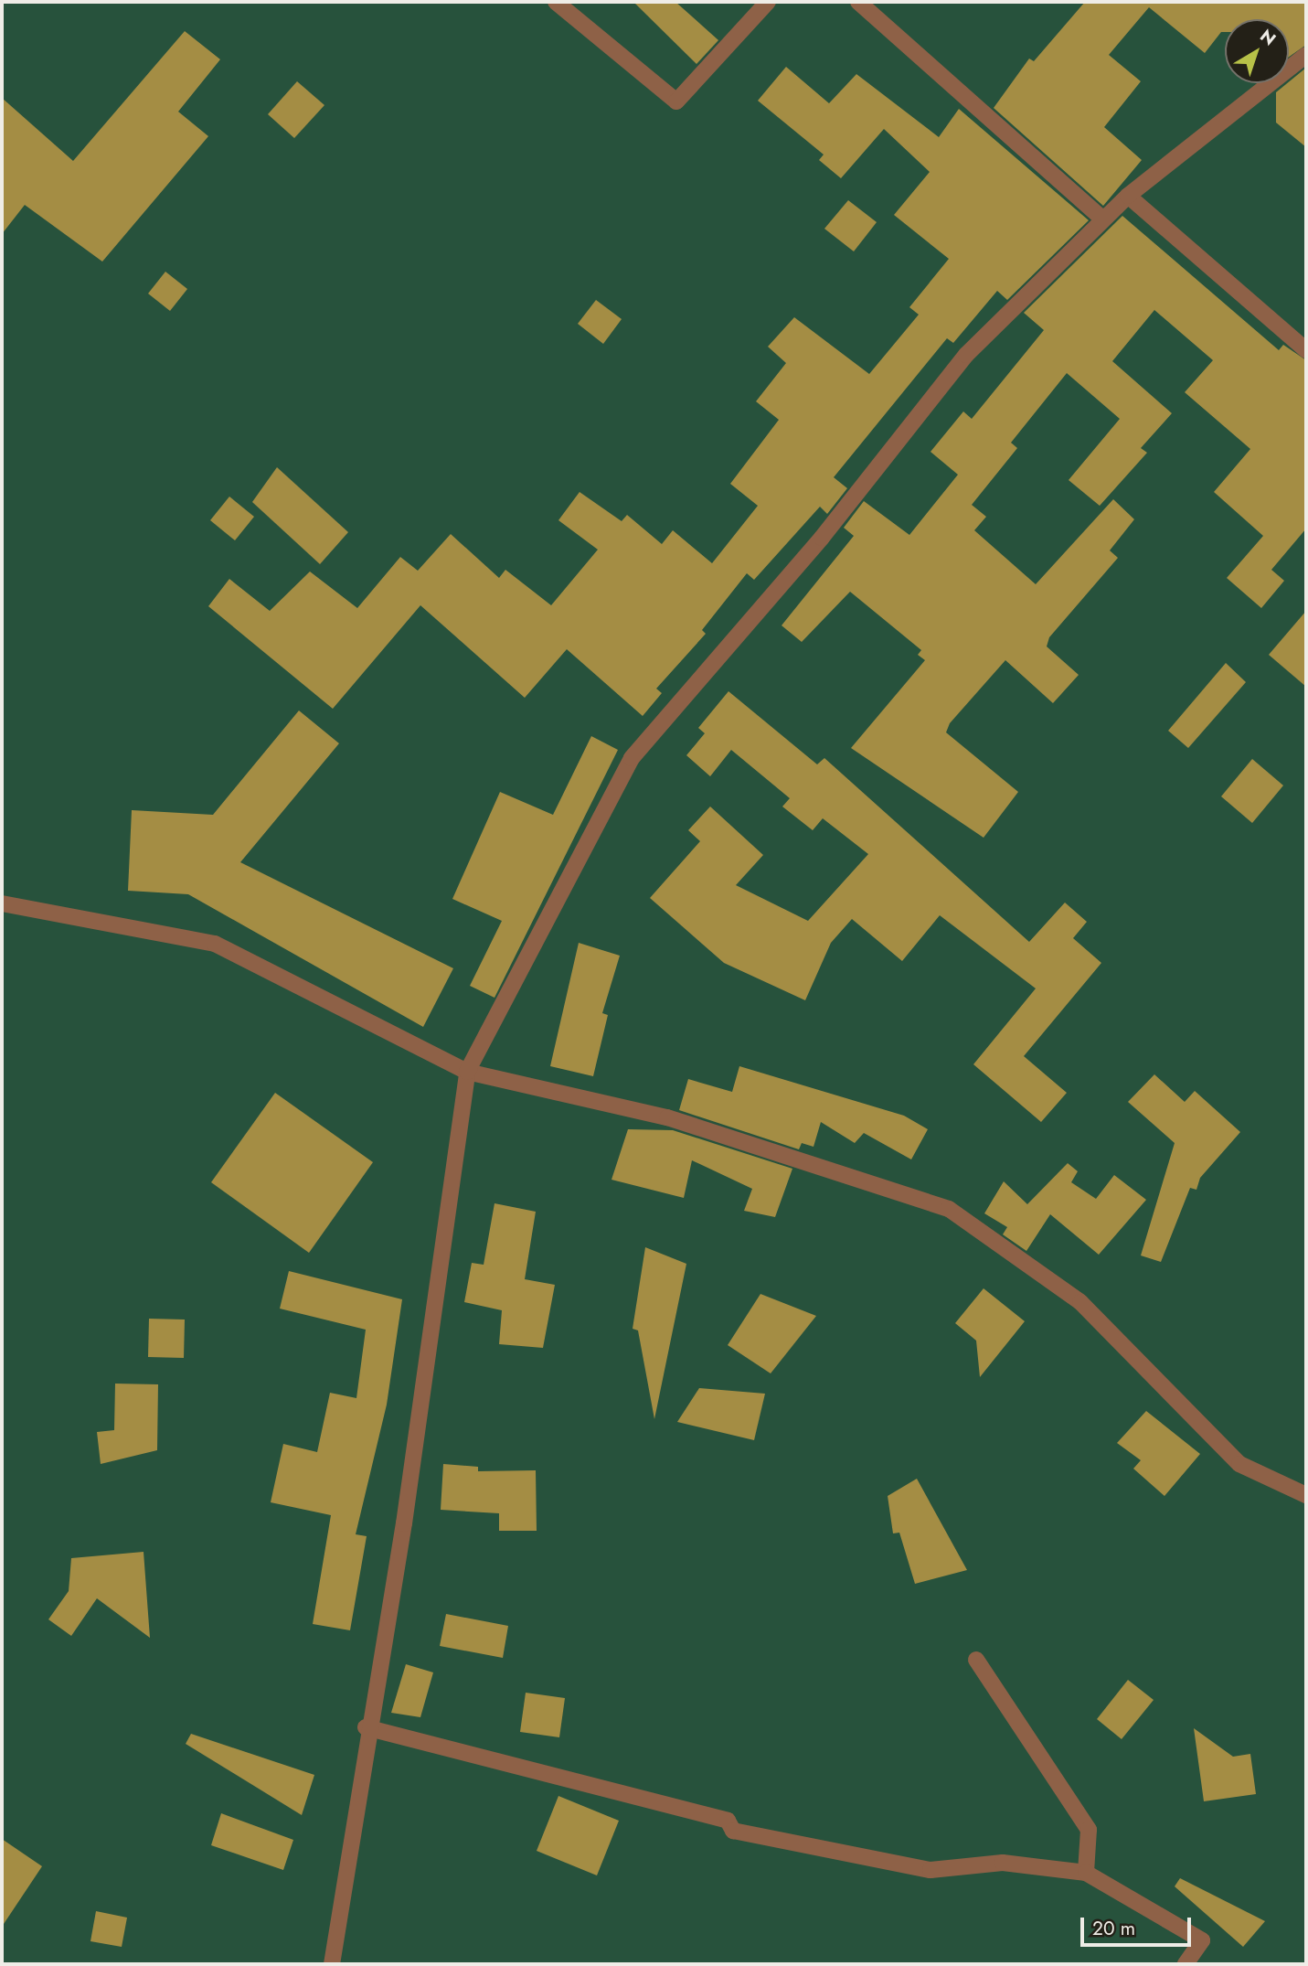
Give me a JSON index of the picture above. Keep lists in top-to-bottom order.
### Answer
{
  "scale_bar": "20 m",
  "north": "top right"
}
